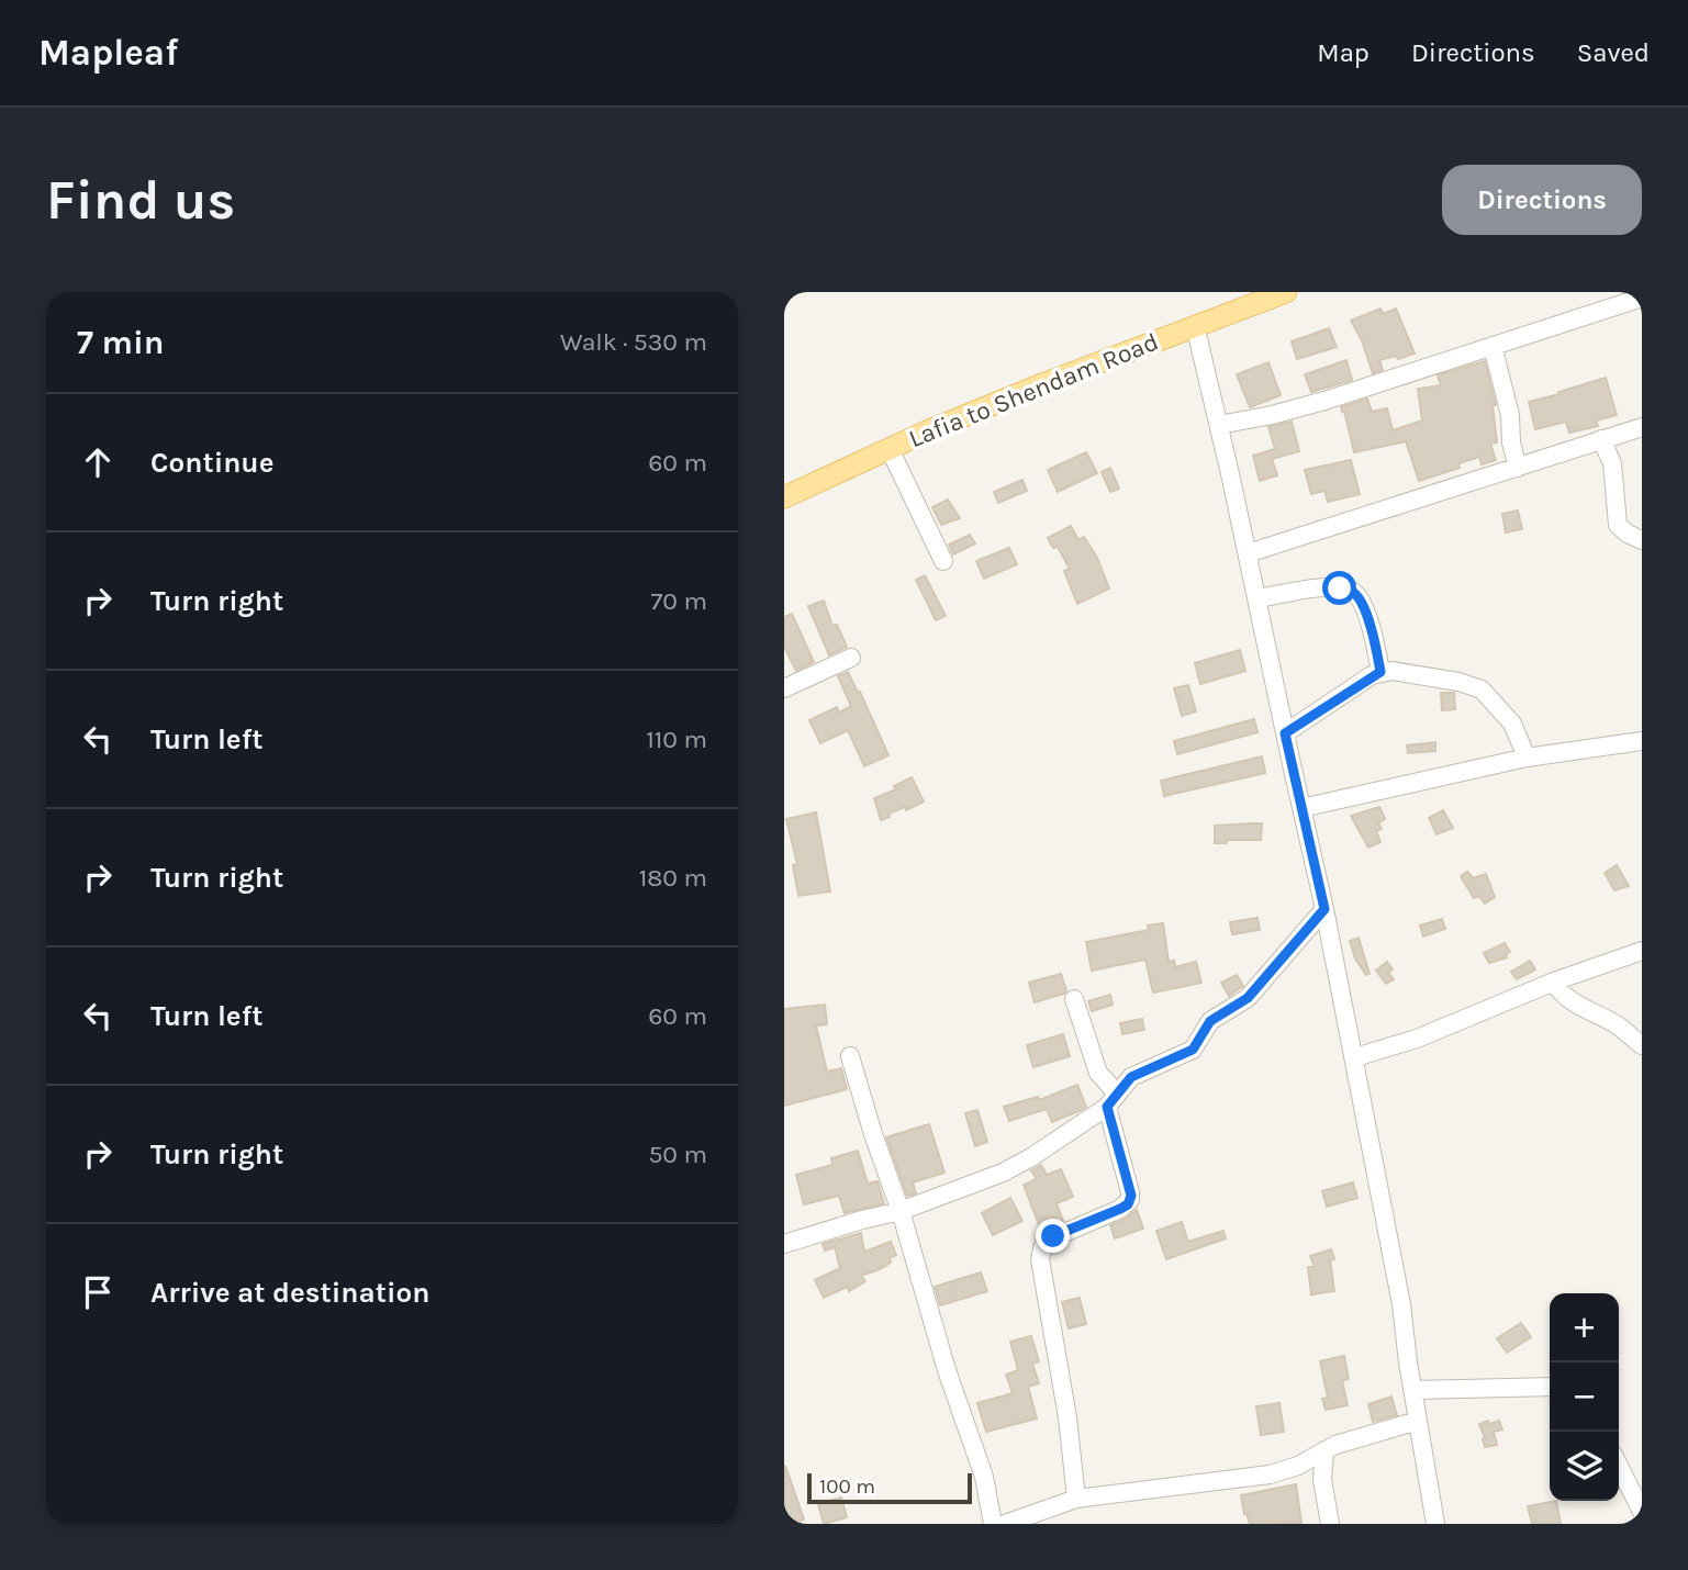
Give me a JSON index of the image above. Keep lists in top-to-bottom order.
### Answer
{
  "streets": {
    "main road": ["Lafia to Shendam Road"]
  },
  "scale_bar": "100 m",
  "page": {
    "header": "Mapleaf",
    "nav": ["Map", "Directions", "Saved"],
    "buttons": "Directions",
    "title": "Find us",
    "heading": ["7 min", "Walk · 530 m"],
    "list": [
      ["Continue", "60 m"],
      ["Turn right", "70 m"],
      ["Turn left", "110 m"],
      ["Turn right", "180 m"],
      ["Turn left", "60 m"],
      ["Turn right", "50 m"],
      "Arrive at destination"
    ],
    "map_buttons": ["+", "−"],
    "scale": "100 m"
  }
}
